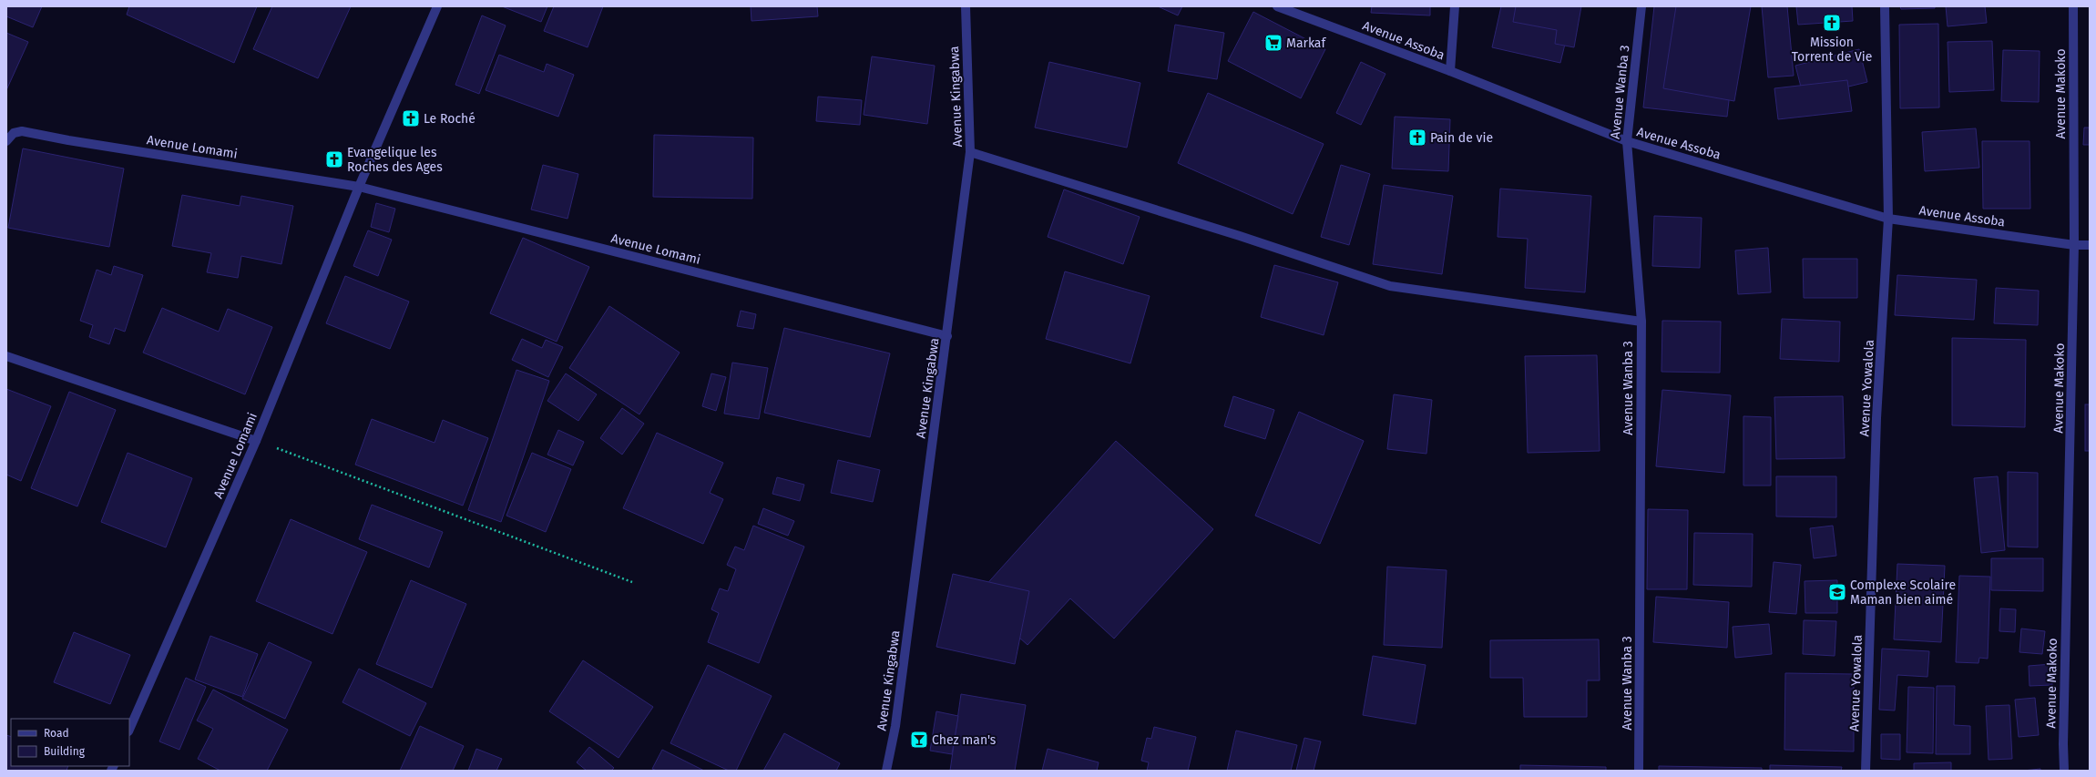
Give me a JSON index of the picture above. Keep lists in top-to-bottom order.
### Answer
{
  "streets": {
    "street": [
      "Avenue Assoba",
      "Avenue Wanba 3",
      "Avenue Makoko",
      "Avenue Kingabwa",
      "Avenue Lomami",
      "Avenue Yowalola"
    ]
  },
  "crossings": [
    ["Avenue Assoba", "Avenue Wanba 3"],
    ["Avenue Assoba", "Avenue Makoko"],
    ["Avenue Assoba", "Avenue Yowalola"],
    ["Avenue Kingabwa", "Avenue Lomami"]
  ],
  "places": {
    "church": [
      "Mission Torrent de Vie",
      "Le Roché",
      "Pain de vie",
      "Evangelique les Roches des Ages"
    ],
    "supermarket": ["Markaf"],
    "school or university": ["Complexe Scolaire Maman bien aimé"],
    "bar": ["Chez man's"]
  },
  "legend": ["Road", "Building"]
}
